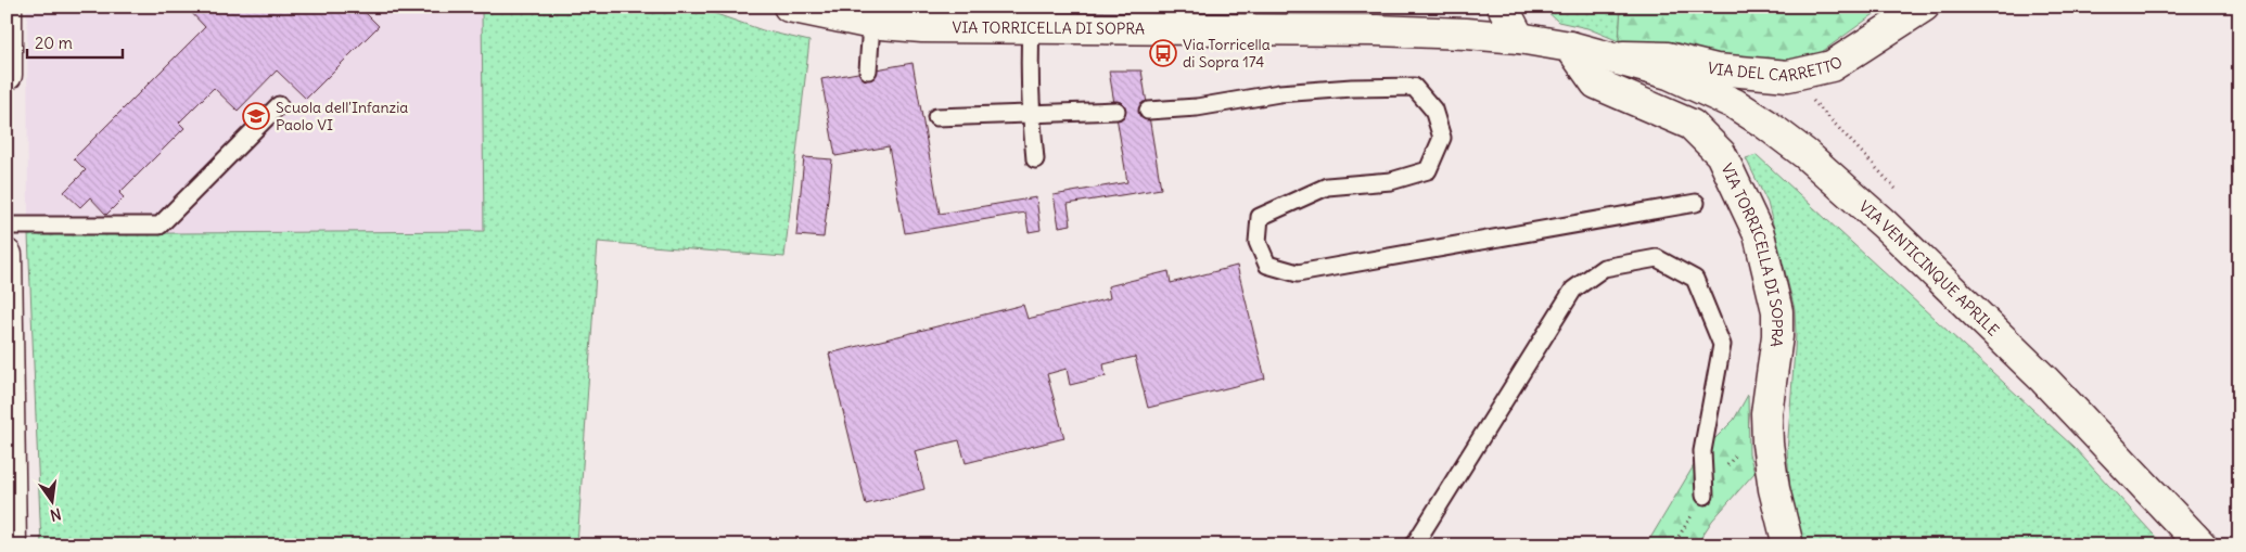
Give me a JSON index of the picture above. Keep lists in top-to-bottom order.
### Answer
{
  "streets": {
    "street": ["VIA TORRICELLA DI SOPRA", "VIA DEL CARRETTO", "VIA VENTICINQUE APRILE"]
  },
  "crossings": [
    ["VIA TORRICELLA DI SOPRA", "VIA DEL CARRETTO"],
    ["VIA TORRICELLA DI SOPRA", "VIA VENTICINQUE APRILE"],
    ["VIA DEL CARRETTO", "VIA VENTICINQUE APRILE"]
  ],
  "places": {
    "bus stop": ["Via Torricella di Sopra 174"],
    "school or university": ["Scuola dell'Infanzia Paolo VI"]
  },
  "scale_bar": "20 m",
  "north": "bottom"
}
